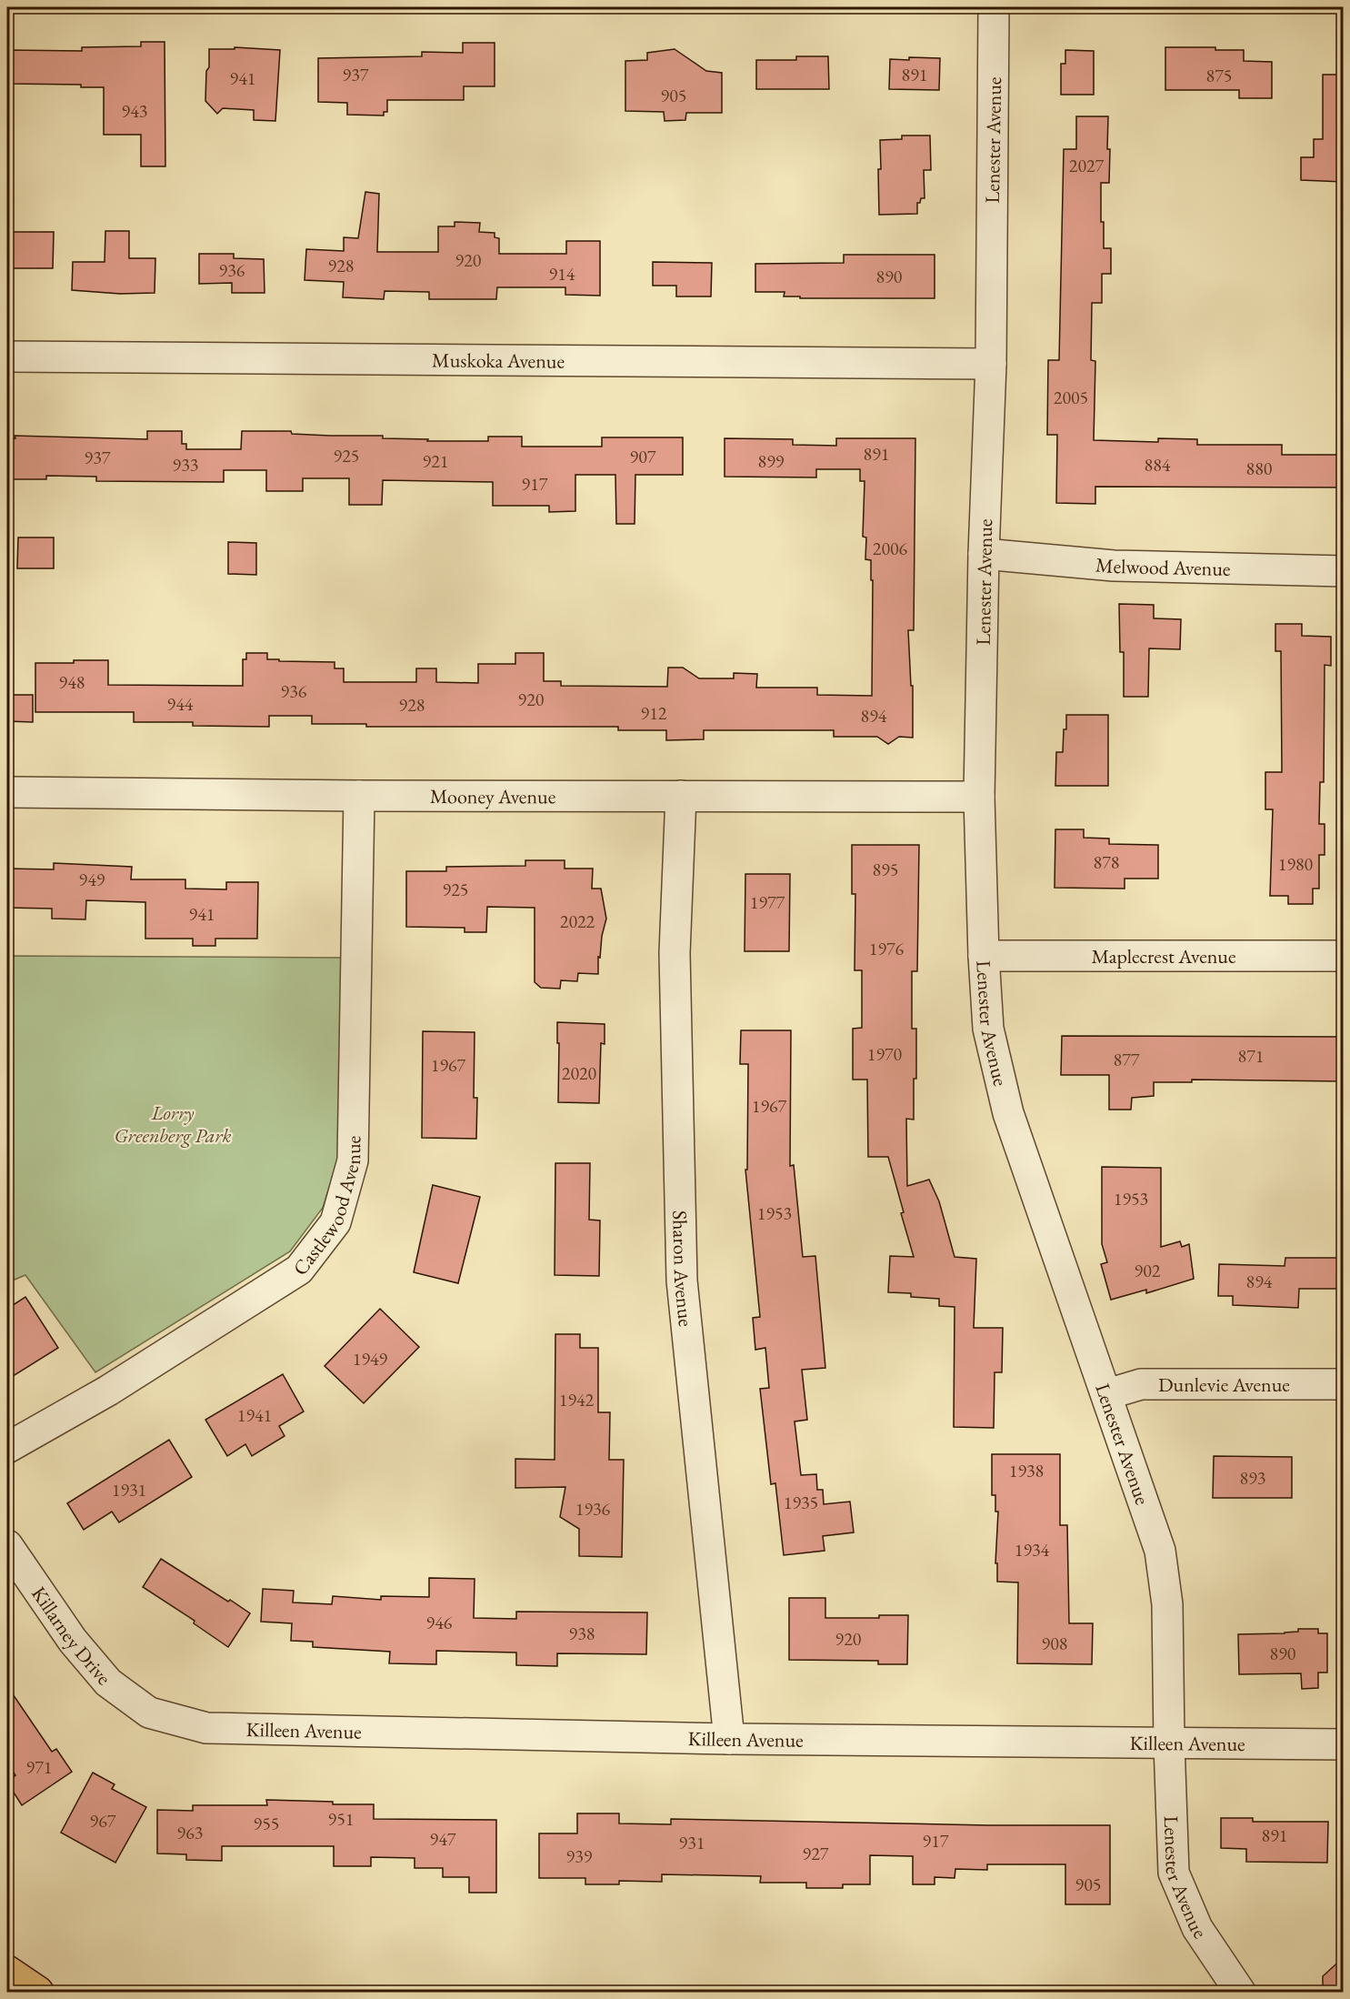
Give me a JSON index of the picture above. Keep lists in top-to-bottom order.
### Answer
{
  "streets": {
    "street": [
      "Lenester Avenue",
      "Muskoka Avenue",
      "Melwood Avenue",
      "Mooney Avenue",
      "Maplecrest Avenue",
      "Castlewood Avenue",
      "Sharon Avenue",
      "Dunlevie Avenue",
      "Killarney Drive",
      "Killeen Avenue"
    ]
  },
  "crossings": [
    ["Lenester Avenue", "Muskoka Avenue"],
    ["Lenester Avenue", "Melwood Avenue"],
    ["Lenester Avenue", "Mooney Avenue"],
    ["Lenester Avenue", "Maplecrest Avenue"],
    ["Lenester Avenue", "Dunlevie Avenue"],
    ["Lenester Avenue", "Killeen Avenue"],
    ["Mooney Avenue", "Castlewood Avenue"],
    ["Mooney Avenue", "Sharon Avenue"],
    ["Sharon Avenue", "Killeen Avenue"],
    ["Killarney Drive", "Killeen Avenue"]
  ],
  "parks": ["Lorry Greenberg Park"],
  "house_numbers": [
    "937",
    "891",
    "875",
    "941",
    "905",
    "943",
    "2027",
    "920",
    "928",
    "936",
    "914",
    "890",
    "2005",
    "891",
    "925",
    "907",
    "937",
    "921",
    "899",
    "933",
    "884",
    "880",
    "917",
    "2006",
    "948",
    "936",
    "920",
    "944",
    "928",
    "912",
    "894",
    "878",
    "1980",
    "895",
    "949",
    "925",
    "1977",
    "941",
    "2022",
    "1976",
    "1970",
    "871",
    "877",
    "1967",
    "2020",
    "1967",
    "1953",
    "1953",
    "902",
    "894",
    "1949",
    "1942",
    "1941",
    "1938",
    "893",
    "1931",
    "1935",
    "1936",
    "1934",
    "946",
    "938",
    "920",
    "908",
    "890",
    "971",
    "951",
    "967",
    "955",
    "963",
    "891",
    "947",
    "917",
    "931",
    "927",
    "939",
    "905"
  ]
}
